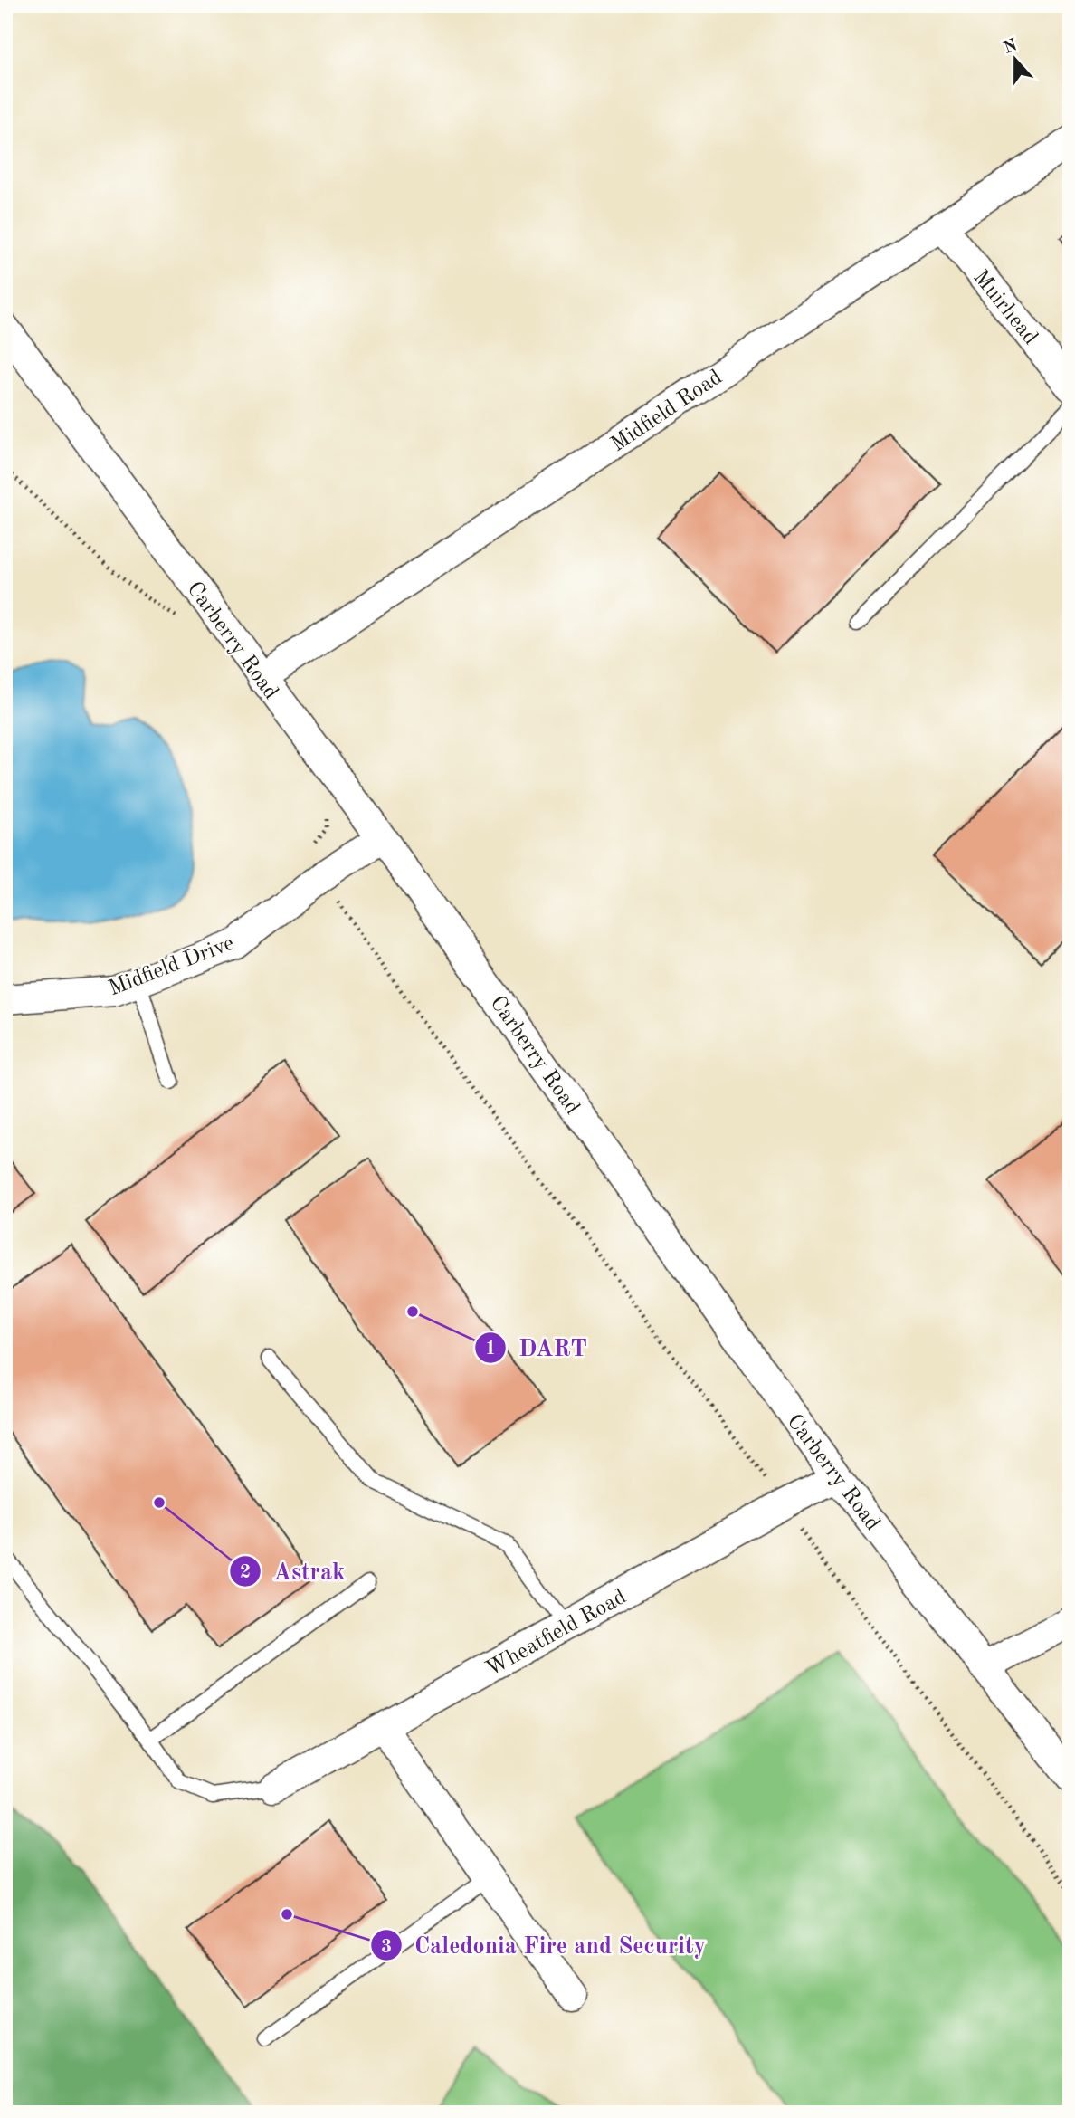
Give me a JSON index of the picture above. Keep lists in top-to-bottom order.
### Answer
{
  "streets": {
    "street": [
      "Muirhead",
      "Midfield Road",
      "Carberry Road",
      "Midfield Drive",
      "Wheatfield Road"
    ]
  },
  "crossings": [
    ["Muirhead", "Midfield Road"],
    ["Midfield Road", "Carberry Road"],
    ["Carberry Road", "Midfield Drive"],
    ["Carberry Road", "Wheatfield Road"]
  ],
  "places": ["DART", "Astrak", "Caledonia Fire and Security"],
  "north": "top"
}
